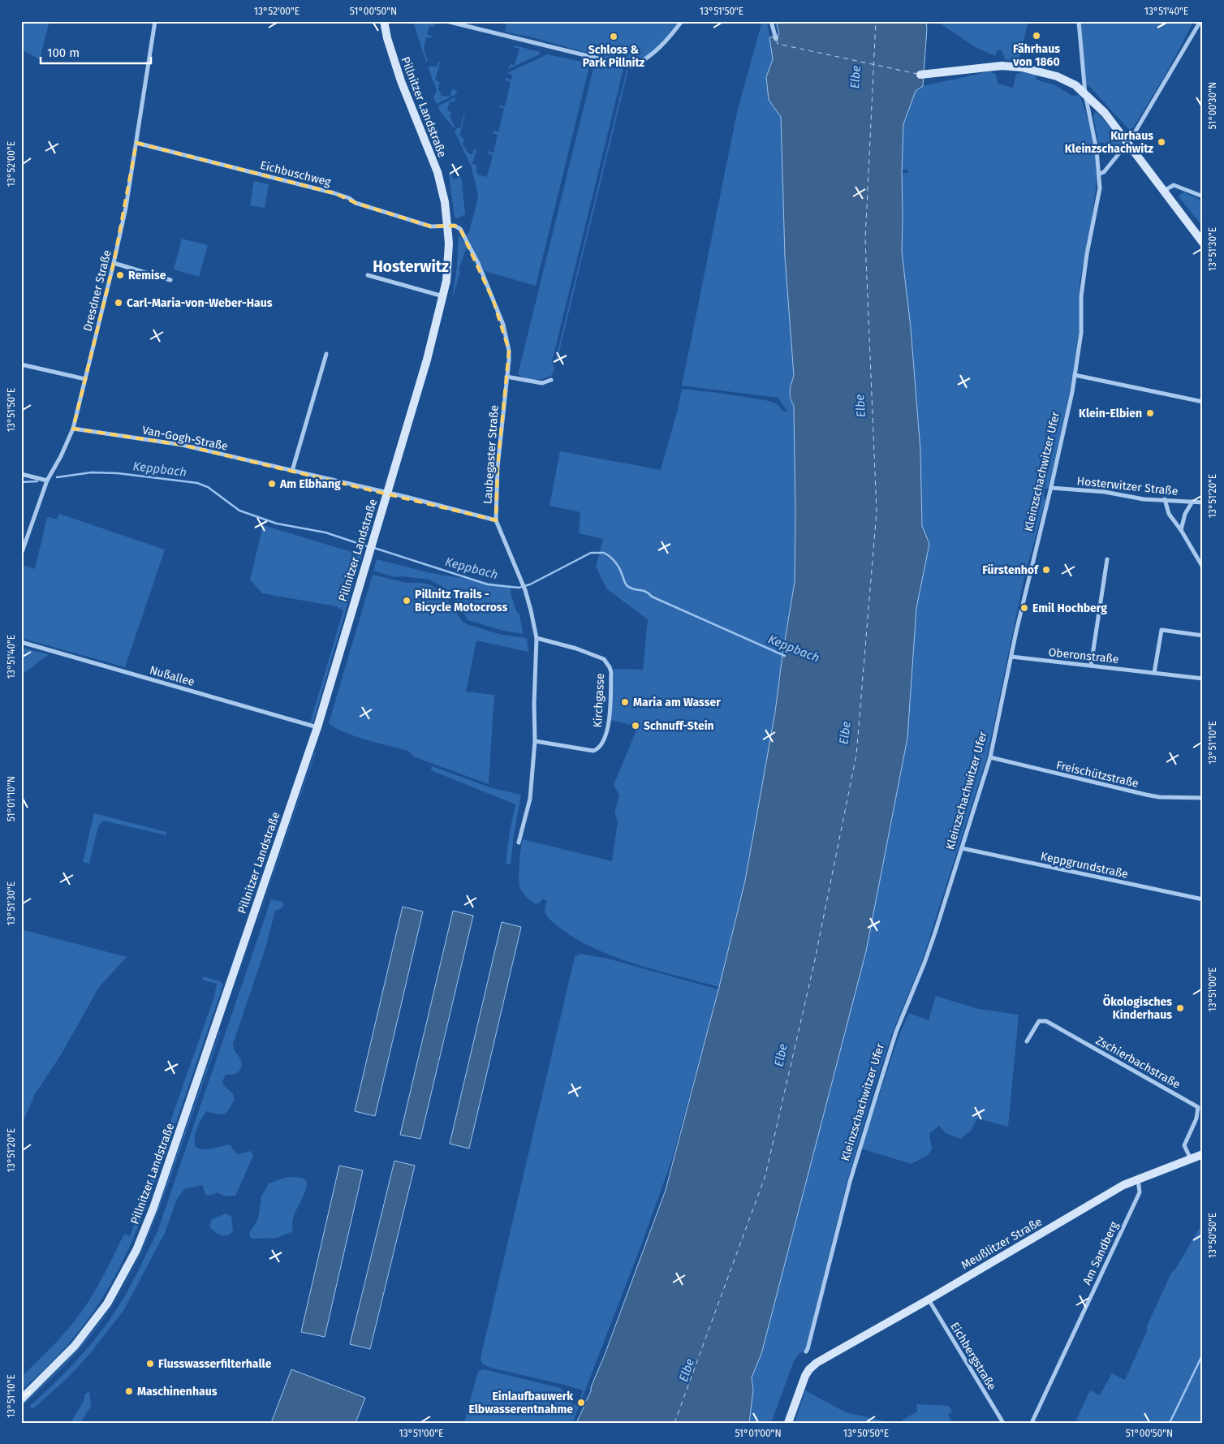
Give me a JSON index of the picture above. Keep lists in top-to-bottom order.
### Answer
{
  "streets": {
    "main road": ["Pillnitzer Landstraße", "Meußlitzer Straße"],
    "street": [
      "Eichbuschweg",
      "Dresdner Straße",
      "Van-Gogh-Straße",
      "Laubegaster Straße",
      "Kleinzschachwitzer Ufer",
      "Hosterwitzer Straße",
      "Oberonstraße",
      "Nußallee",
      "Kirchgasse",
      "Freischützstraße",
      "Keppgrundstraße",
      "Zschierbachstraße",
      "Am Sandberg",
      "Eichbergstraße"
    ]
  },
  "crossings": [
    ["Pillnitzer Landstraße", "Eichbuschweg"],
    ["Pillnitzer Landstraße", "Van-Gogh-Straße"],
    ["Pillnitzer Landstraße", "Laubegaster Straße"],
    ["Pillnitzer Landstraße", "Nußallee"],
    ["Eichbuschweg", "Dresdner Straße"],
    ["Eichbuschweg", "Laubegaster Straße"],
    ["Dresdner Straße", "Van-Gogh-Straße"],
    ["Van-Gogh-Straße", "Laubegaster Straße"],
    ["Laubegaster Straße", "Kirchgasse"],
    ["Kleinzschachwitzer Ufer", "Hosterwitzer Straße"],
    ["Kleinzschachwitzer Ufer", "Oberonstraße"],
    ["Kleinzschachwitzer Ufer", "Freischützstraße"],
    ["Kleinzschachwitzer Ufer", "Keppgrundstraße"],
    ["Zschierbachstraße", "Meußlitzer Straße"],
    ["Meußlitzer Straße", "Am Sandberg"],
    ["Meußlitzer Straße", "Eichbergstraße"]
  ],
  "districts": ["Hosterwitz"],
  "water": ["Elbe", "Keppbach"],
  "places": [
    "Fährhaus von 1860",
    "Schloss & Park Pillnitz",
    "Kurhaus Kleinzschachwitz",
    "Remise",
    "Carl-Maria-von-Weber-Haus",
    "Klein-Elbien",
    "Am Elbhang",
    "Fürstenhof",
    "Pillnitz Trails - Bicycle Motocross",
    "Emil Hochberg",
    "Maria am Wasser",
    "Schnuff-Stein",
    "Ökologisches Kinderhaus",
    "Flusswasserfilterhalle",
    "Maschinenhaus",
    "Einlaufbauwerk Elbwasserentnahme"
  ],
  "scale_bar": "100 m",
  "coordinates": [
    "13°52'00\"E",
    "51°00'50\"N",
    "13°51'50\"E",
    "13°51'40\"E",
    "51°00'30\"N",
    "13°51'30\"E",
    "13°51'20\"E",
    "13°51'10\"E",
    "51°01'10\"N",
    "13°51'00\"E",
    "13°50'50\"E",
    "51°01'00\"N"
  ]
}
